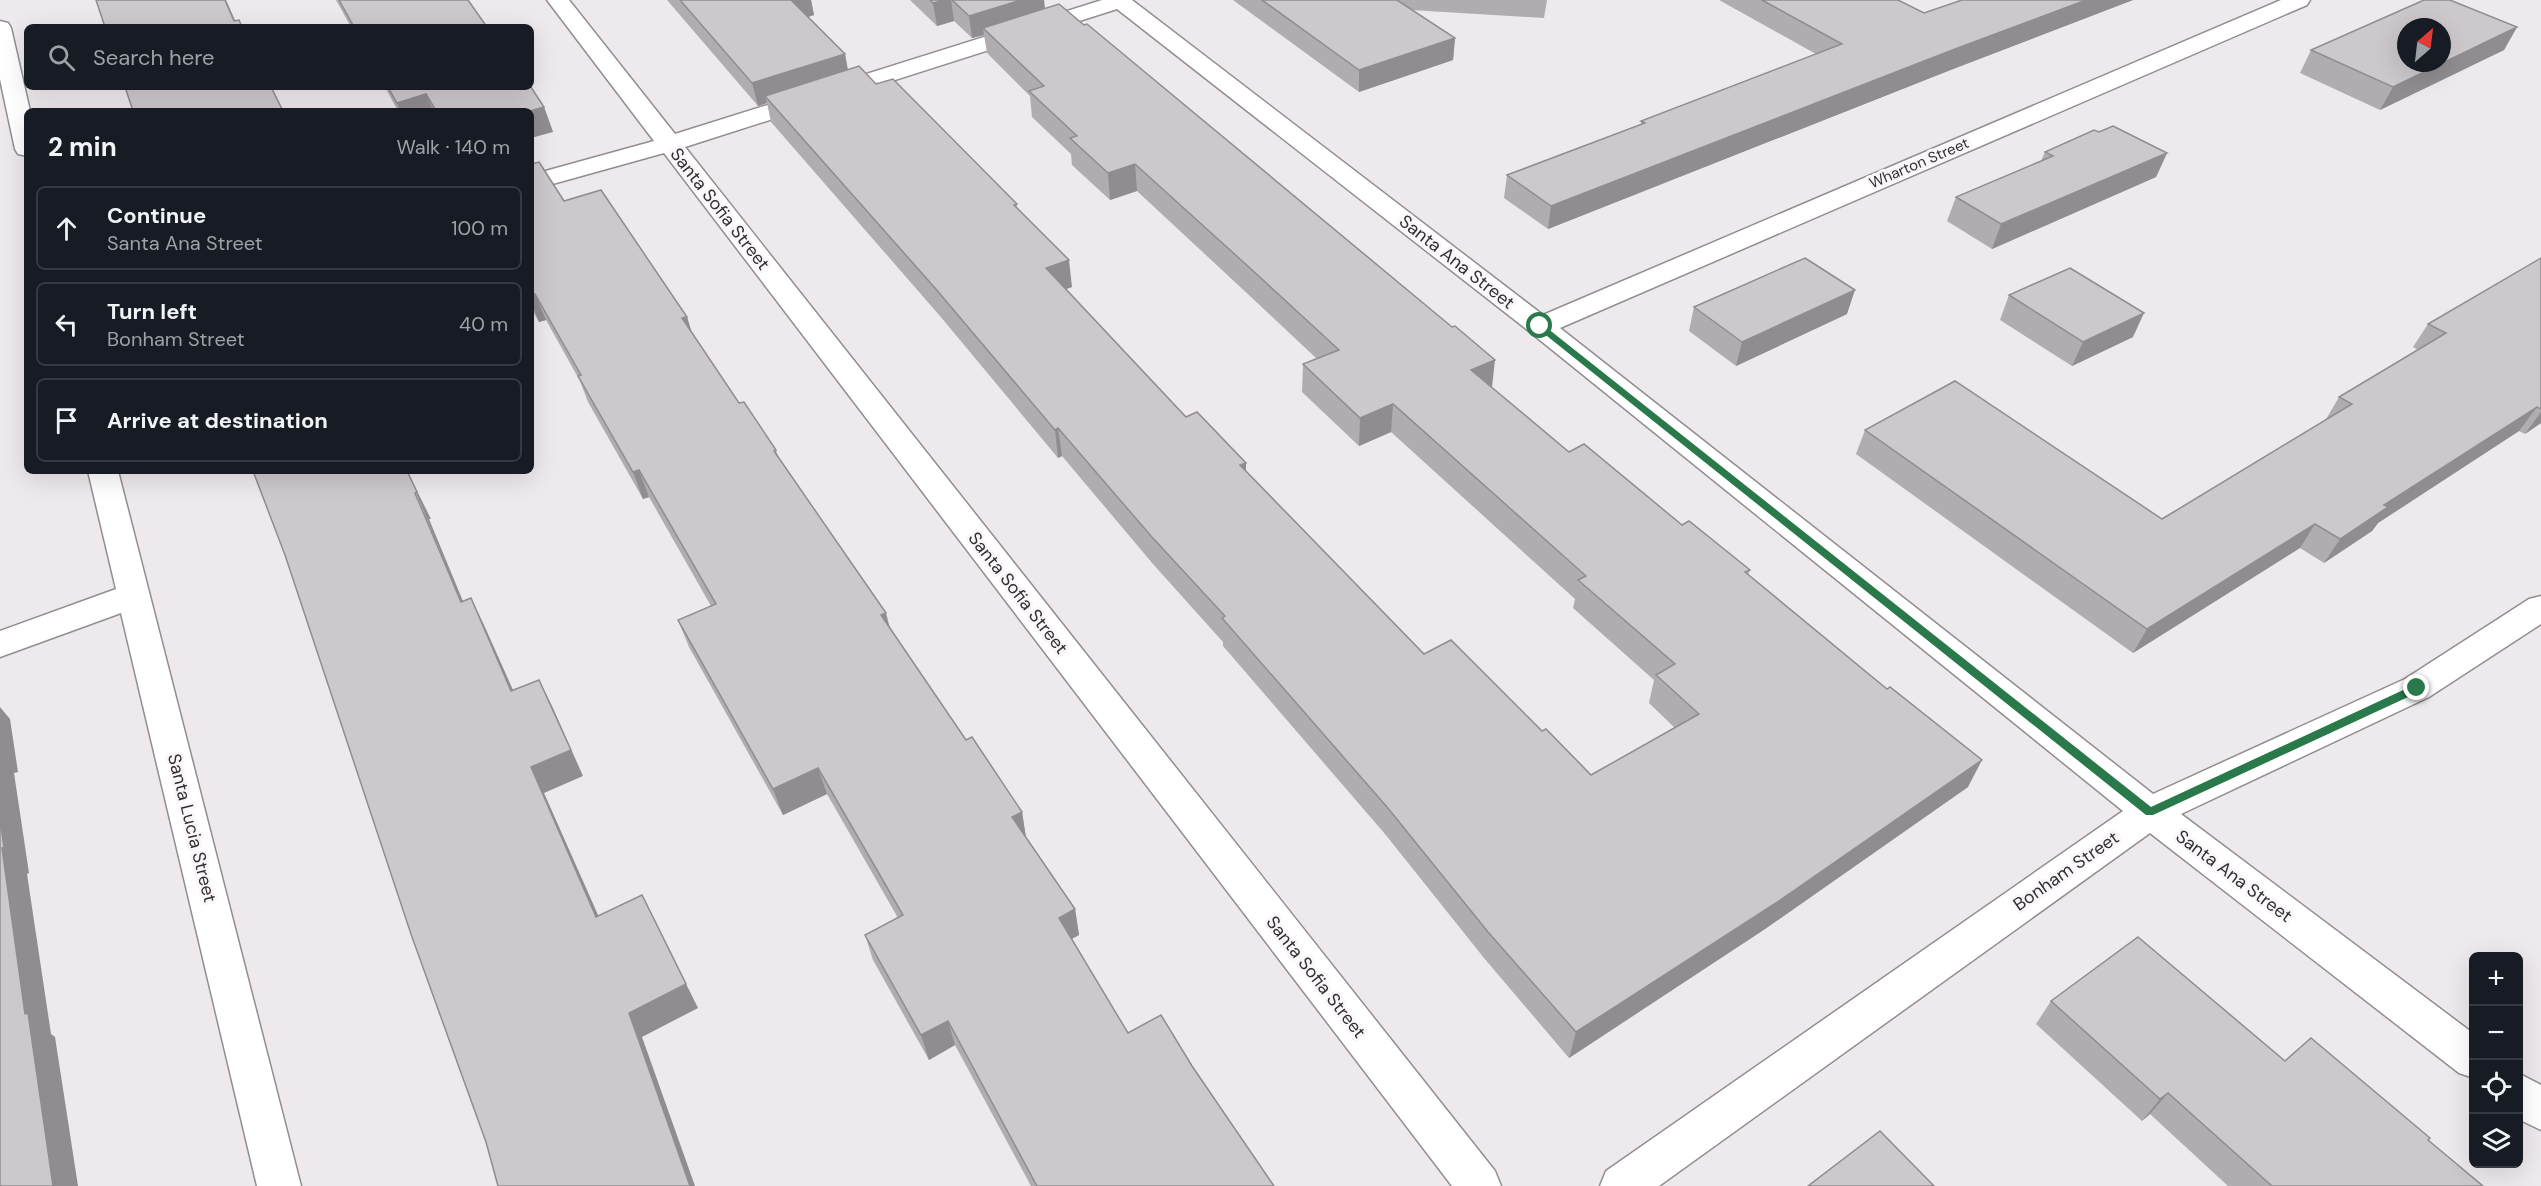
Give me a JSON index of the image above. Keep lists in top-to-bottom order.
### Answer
{
  "streets": {
    "street": [
      "Wharton Street",
      "Santa Sofia Street",
      "Santa Ana Street",
      "Santa Lucia Street",
      "Bonham Street"
    ]
  },
  "crossings": [
    ["Wharton Street", "Santa Ana Street"],
    ["Santa Ana Street", "Bonham Street"]
  ],
  "north": "top right",
  "page": {
    "search": "Search here",
    "heading": ["2 min", "Walk · 140 m"],
    "list": [
      ["Continue", "Santa Ana Street", "100 m"],
      ["Turn left", "Bonham Street", "40 m"],
      "Arrive at destination"
    ],
    "map_buttons": ["+", "−"]
  }
}
